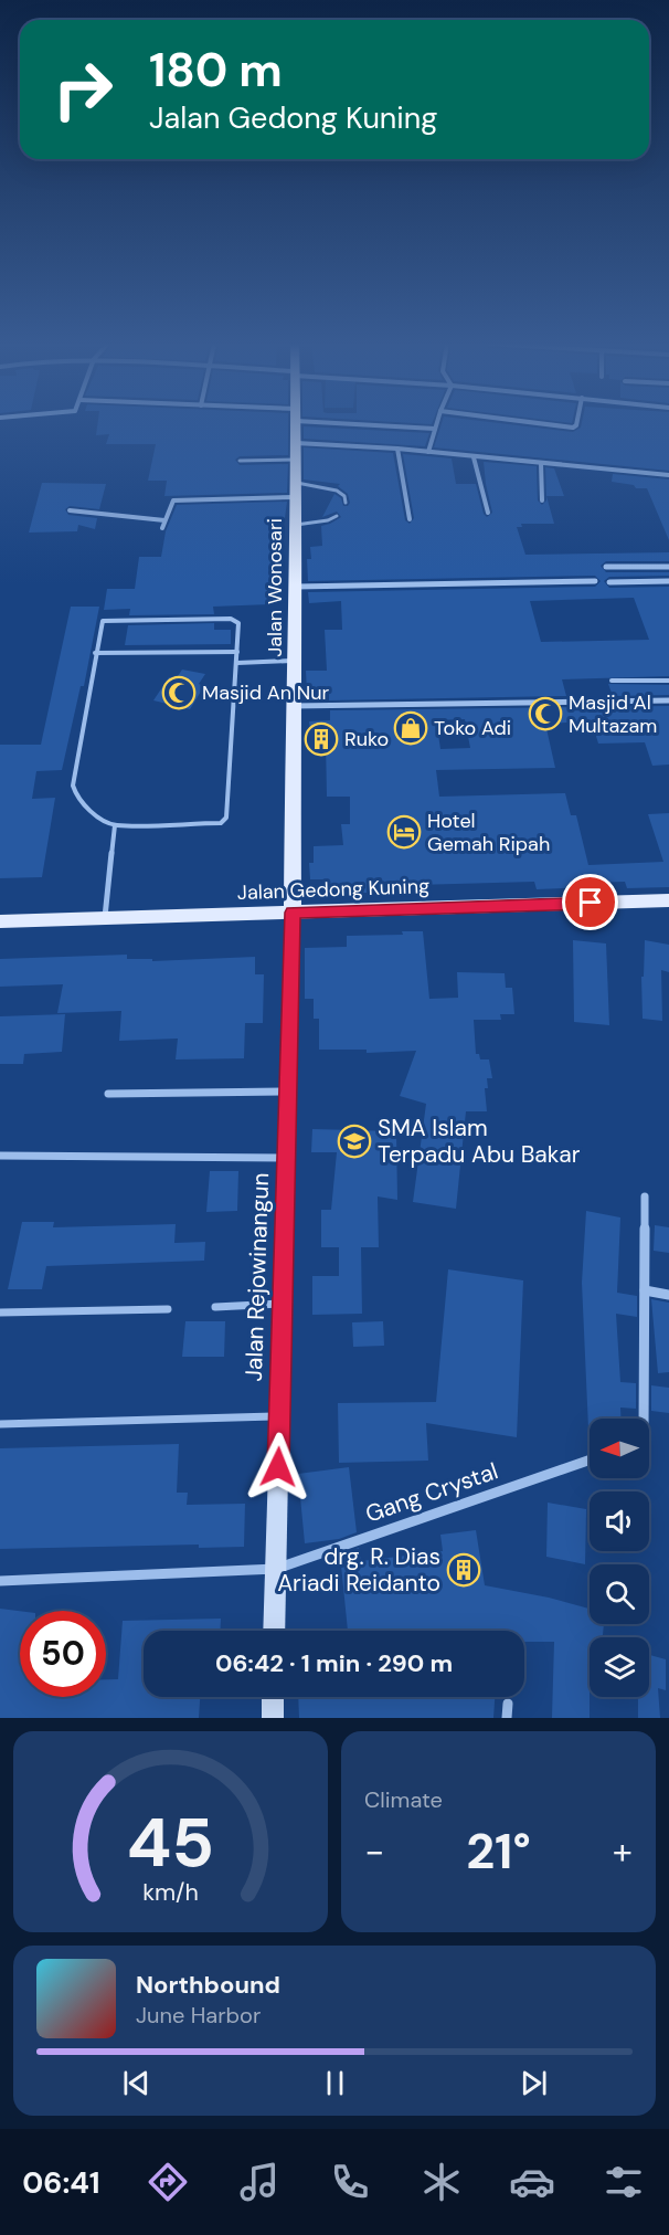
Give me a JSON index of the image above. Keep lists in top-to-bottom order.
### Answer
{
  "streets": {
    "main road": ["Jalan Wonosari", "Jalan Gedong Kuning", "Jalan Rejowinangun"],
    "street": ["Gang Crystal"]
  },
  "crossings": [
    ["Jalan Wonosari", "Jalan Gedong Kuning"],
    ["Jalan Wonosari", "Jalan Rejowinangun"],
    ["Jalan Gedong Kuning", "Jalan Rejowinangun"],
    ["Jalan Rejowinangun", "Gang Crystal"]
  ],
  "places": {
    "mosque": ["Masjid An Nur", "Masjid Al Multazam"],
    "shop": ["Toko Adi"],
    "building": ["Ruko", "drg. R. Dias Ariadi Reidanto"],
    "hotel": ["Hotel Gemah Ripah"],
    "school or university": ["SMA Islam Terpadu Abu Bakar"]
  },
  "north": "left",
  "page": {
    "turn": ["180 m", "Jalan Gedong Kuning"],
    "limit": "50",
    "trip": "06:42 · 1 min · 290 m",
    "tile": "Climate",
    "heat": ["−", "21°", "+"],
    "song": ["Northbound", "June Harbor"],
    "tabs": "06:41",
    "gauge": ["45", "km/h"]
  }
}
